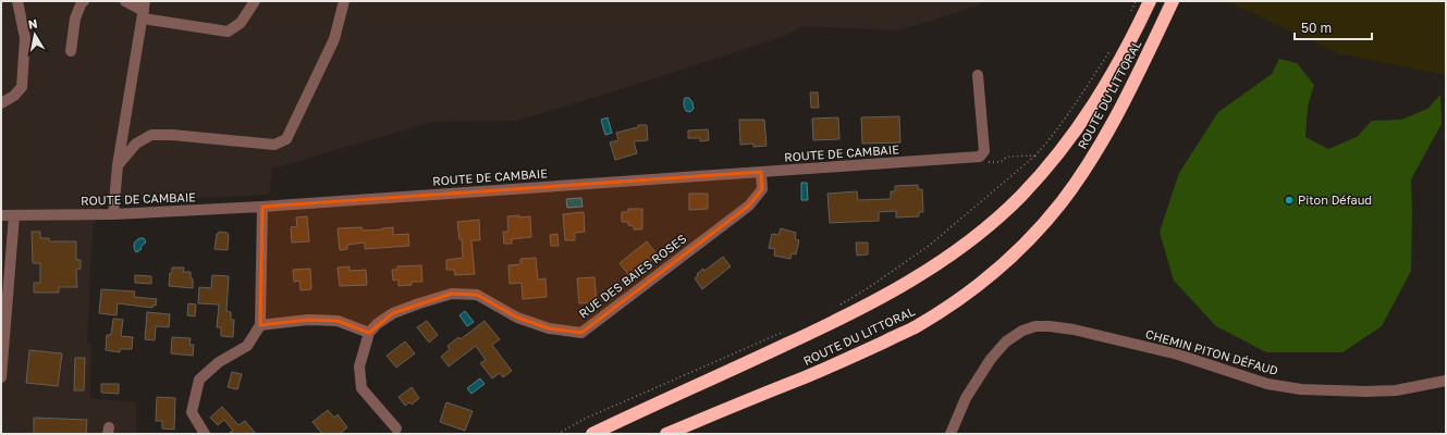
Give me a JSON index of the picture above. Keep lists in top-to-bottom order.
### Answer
{
  "streets": {
    "highway": ["ROUTE DU LITTORAL"],
    "street": ["ROUTE DE CAMBAIE", "RUE DES BAIES ROSES", "CHEMIN PITON DÉFAUD"]
  },
  "crossings": [
    ["ROUTE DE CAMBAIE", "RUE DES BAIES ROSES"]
  ],
  "places": ["Piton Défaud"],
  "scale_bar": "50 m",
  "north": "top"
}
